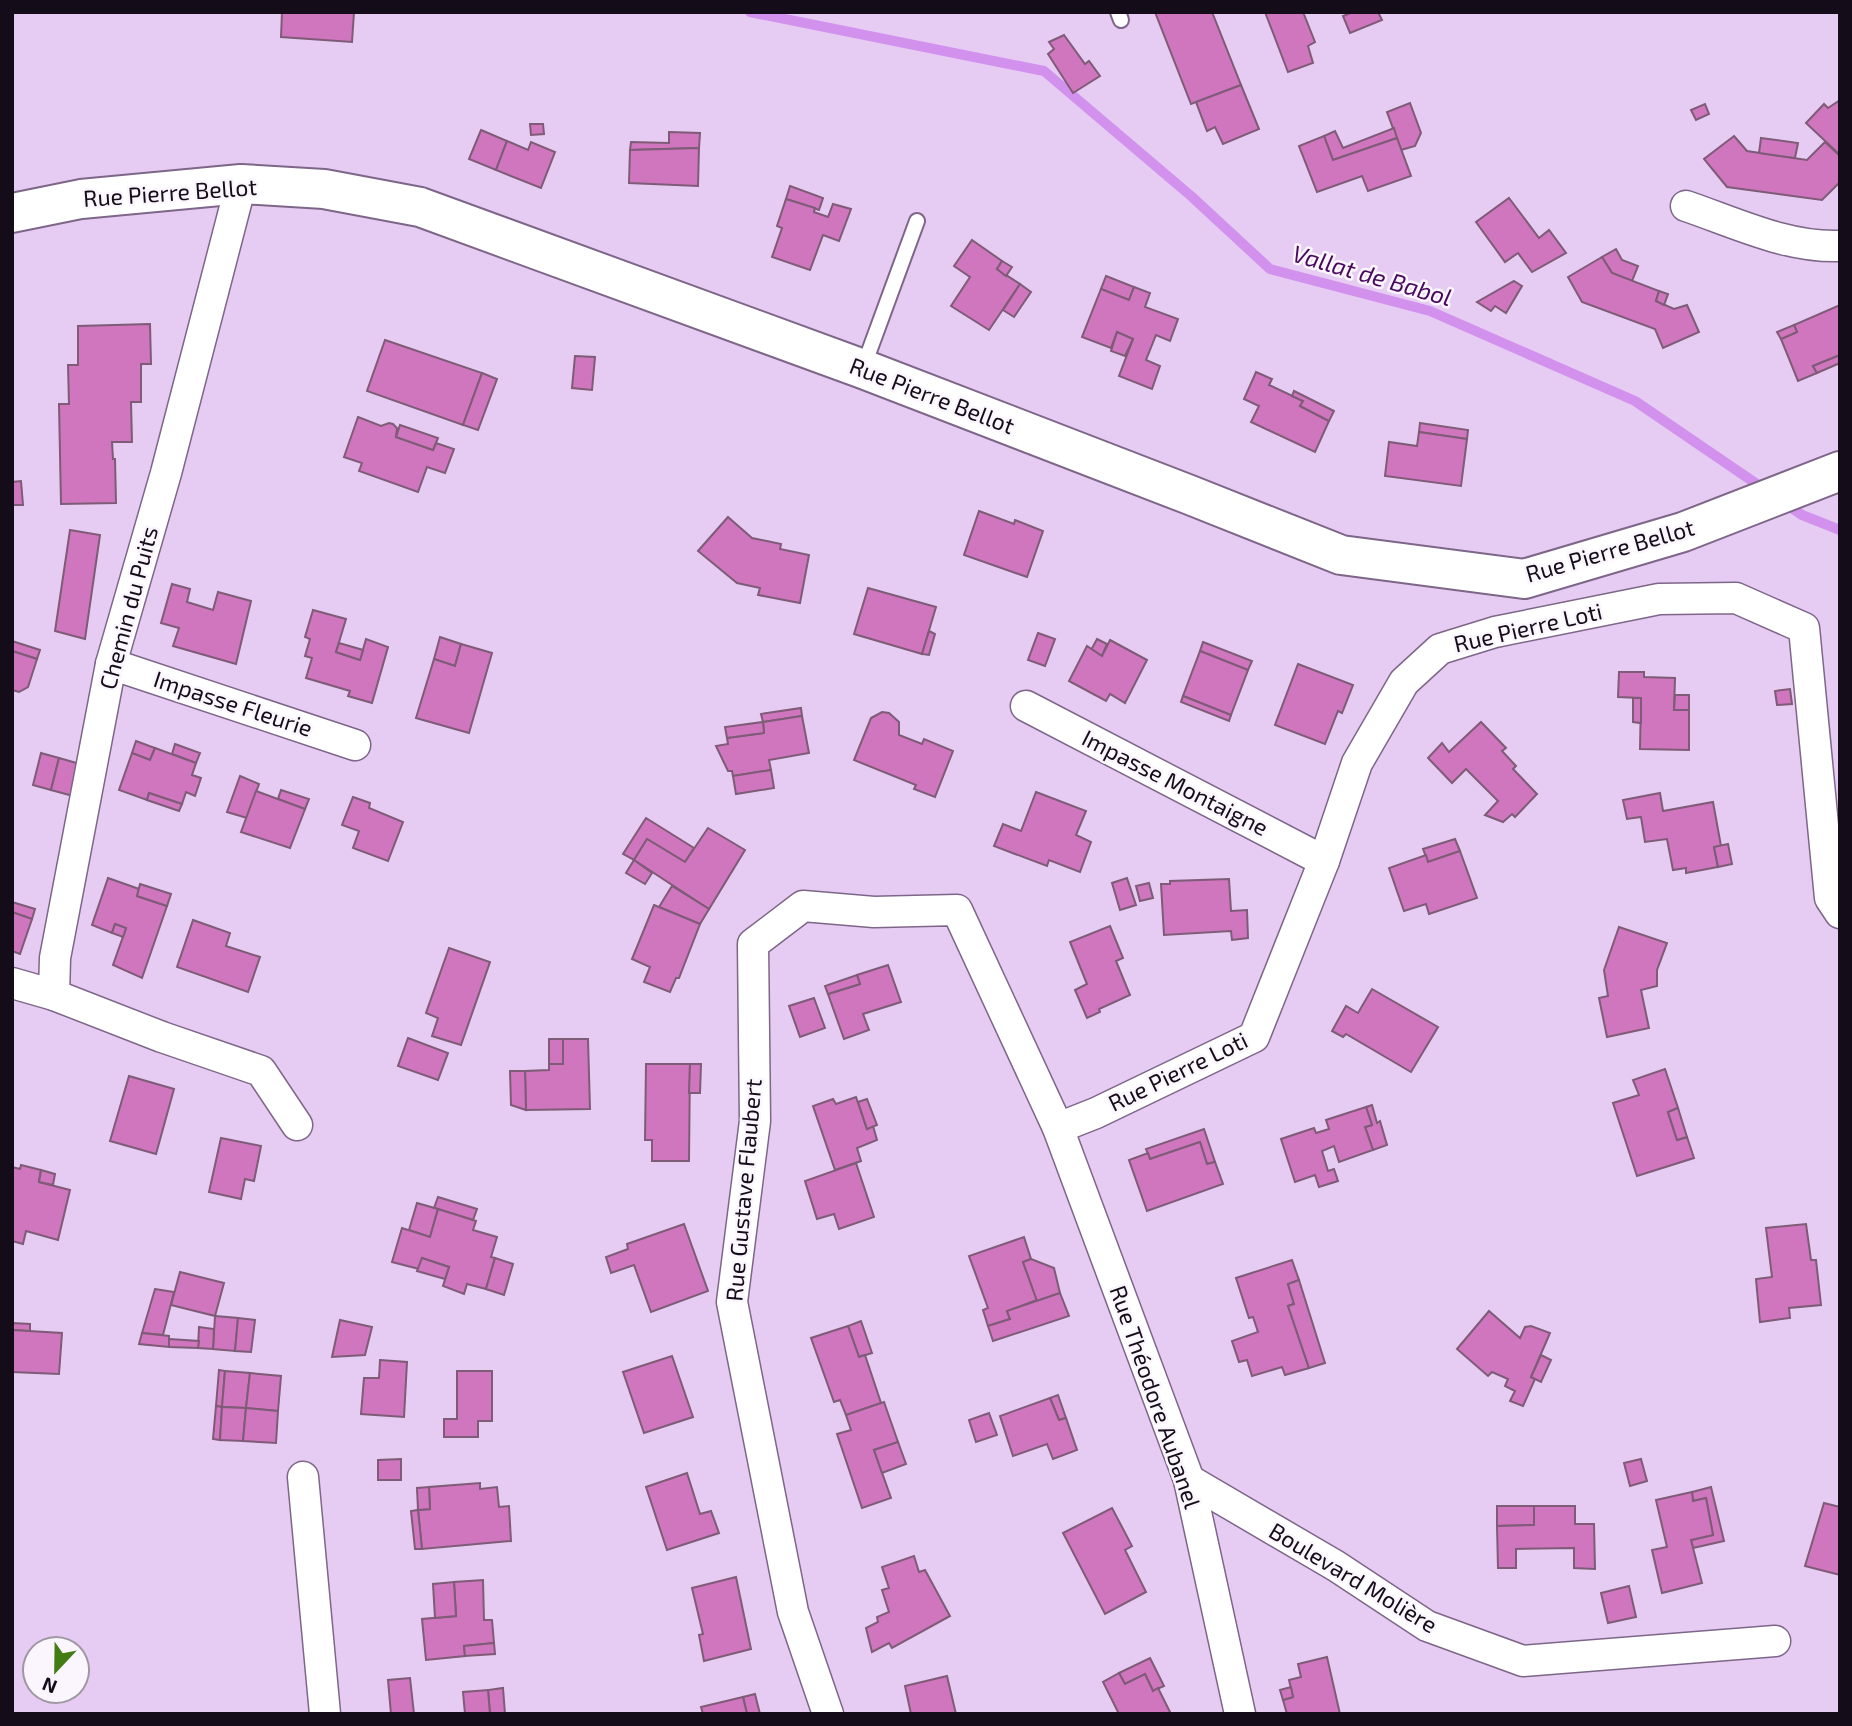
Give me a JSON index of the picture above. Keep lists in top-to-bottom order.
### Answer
{
  "streets": {
    "street": [
      "Rue Pierre Bellot",
      "Chemin du Puits",
      "Rue Pierre Loti",
      "Impasse Fleurie",
      "Impasse Montaigne",
      "Rue Gustave Flaubert",
      "Rue Théodore Aubanel",
      "Boulevard Molière"
    ]
  },
  "crossings": [
    ["Rue Pierre Bellot", "Chemin du Puits"],
    ["Chemin du Puits", "Impasse Fleurie"],
    ["Rue Pierre Loti", "Impasse Montaigne"],
    ["Rue Pierre Loti", "Rue Gustave Flaubert"],
    ["Rue Pierre Loti", "Rue Théodore Aubanel"],
    ["Rue Gustave Flaubert", "Rue Théodore Aubanel"],
    ["Rue Théodore Aubanel", "Boulevard Molière"]
  ],
  "water": ["Vallat de Babol"],
  "north": "bottom"
}
